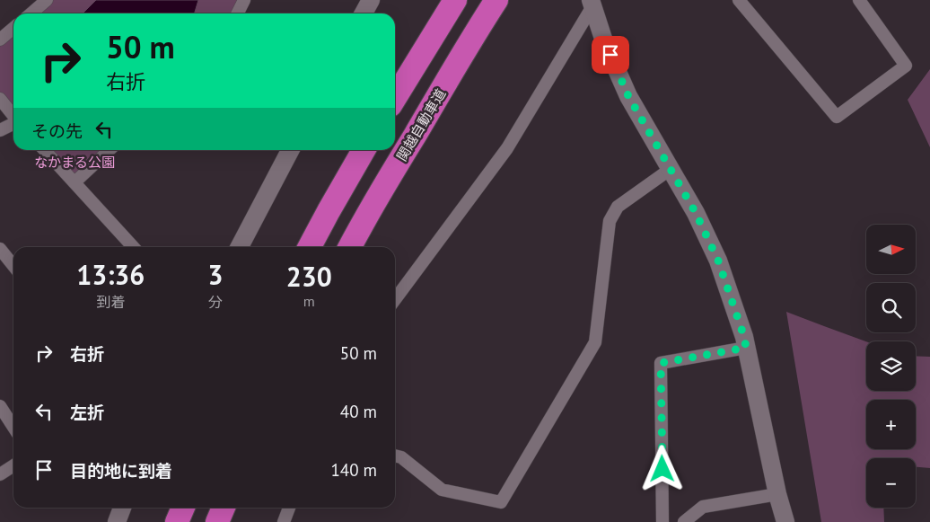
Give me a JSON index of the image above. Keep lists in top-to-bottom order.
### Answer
{
  "streets": {
    "highway": ["関越自動車道"]
  },
  "parks": ["なかまる公園"],
  "north": "right",
  "page": {
    "turn": ["50 m", "右折"],
    "then": "その先",
    "map_buttons": ["+", "−"],
    "eta": [
      "13:36",
      "到着",
      "3",
      "分",
      "230",
      "m"
    ],
    "list": [
      {
        "name": "右折",
        "value": "50 m"
      },
      {
        "name": "左折",
        "value": "40 m"
      },
      {
        "name": "目的地に到着",
        "value": "140 m"
      }
    ]
  }
}
